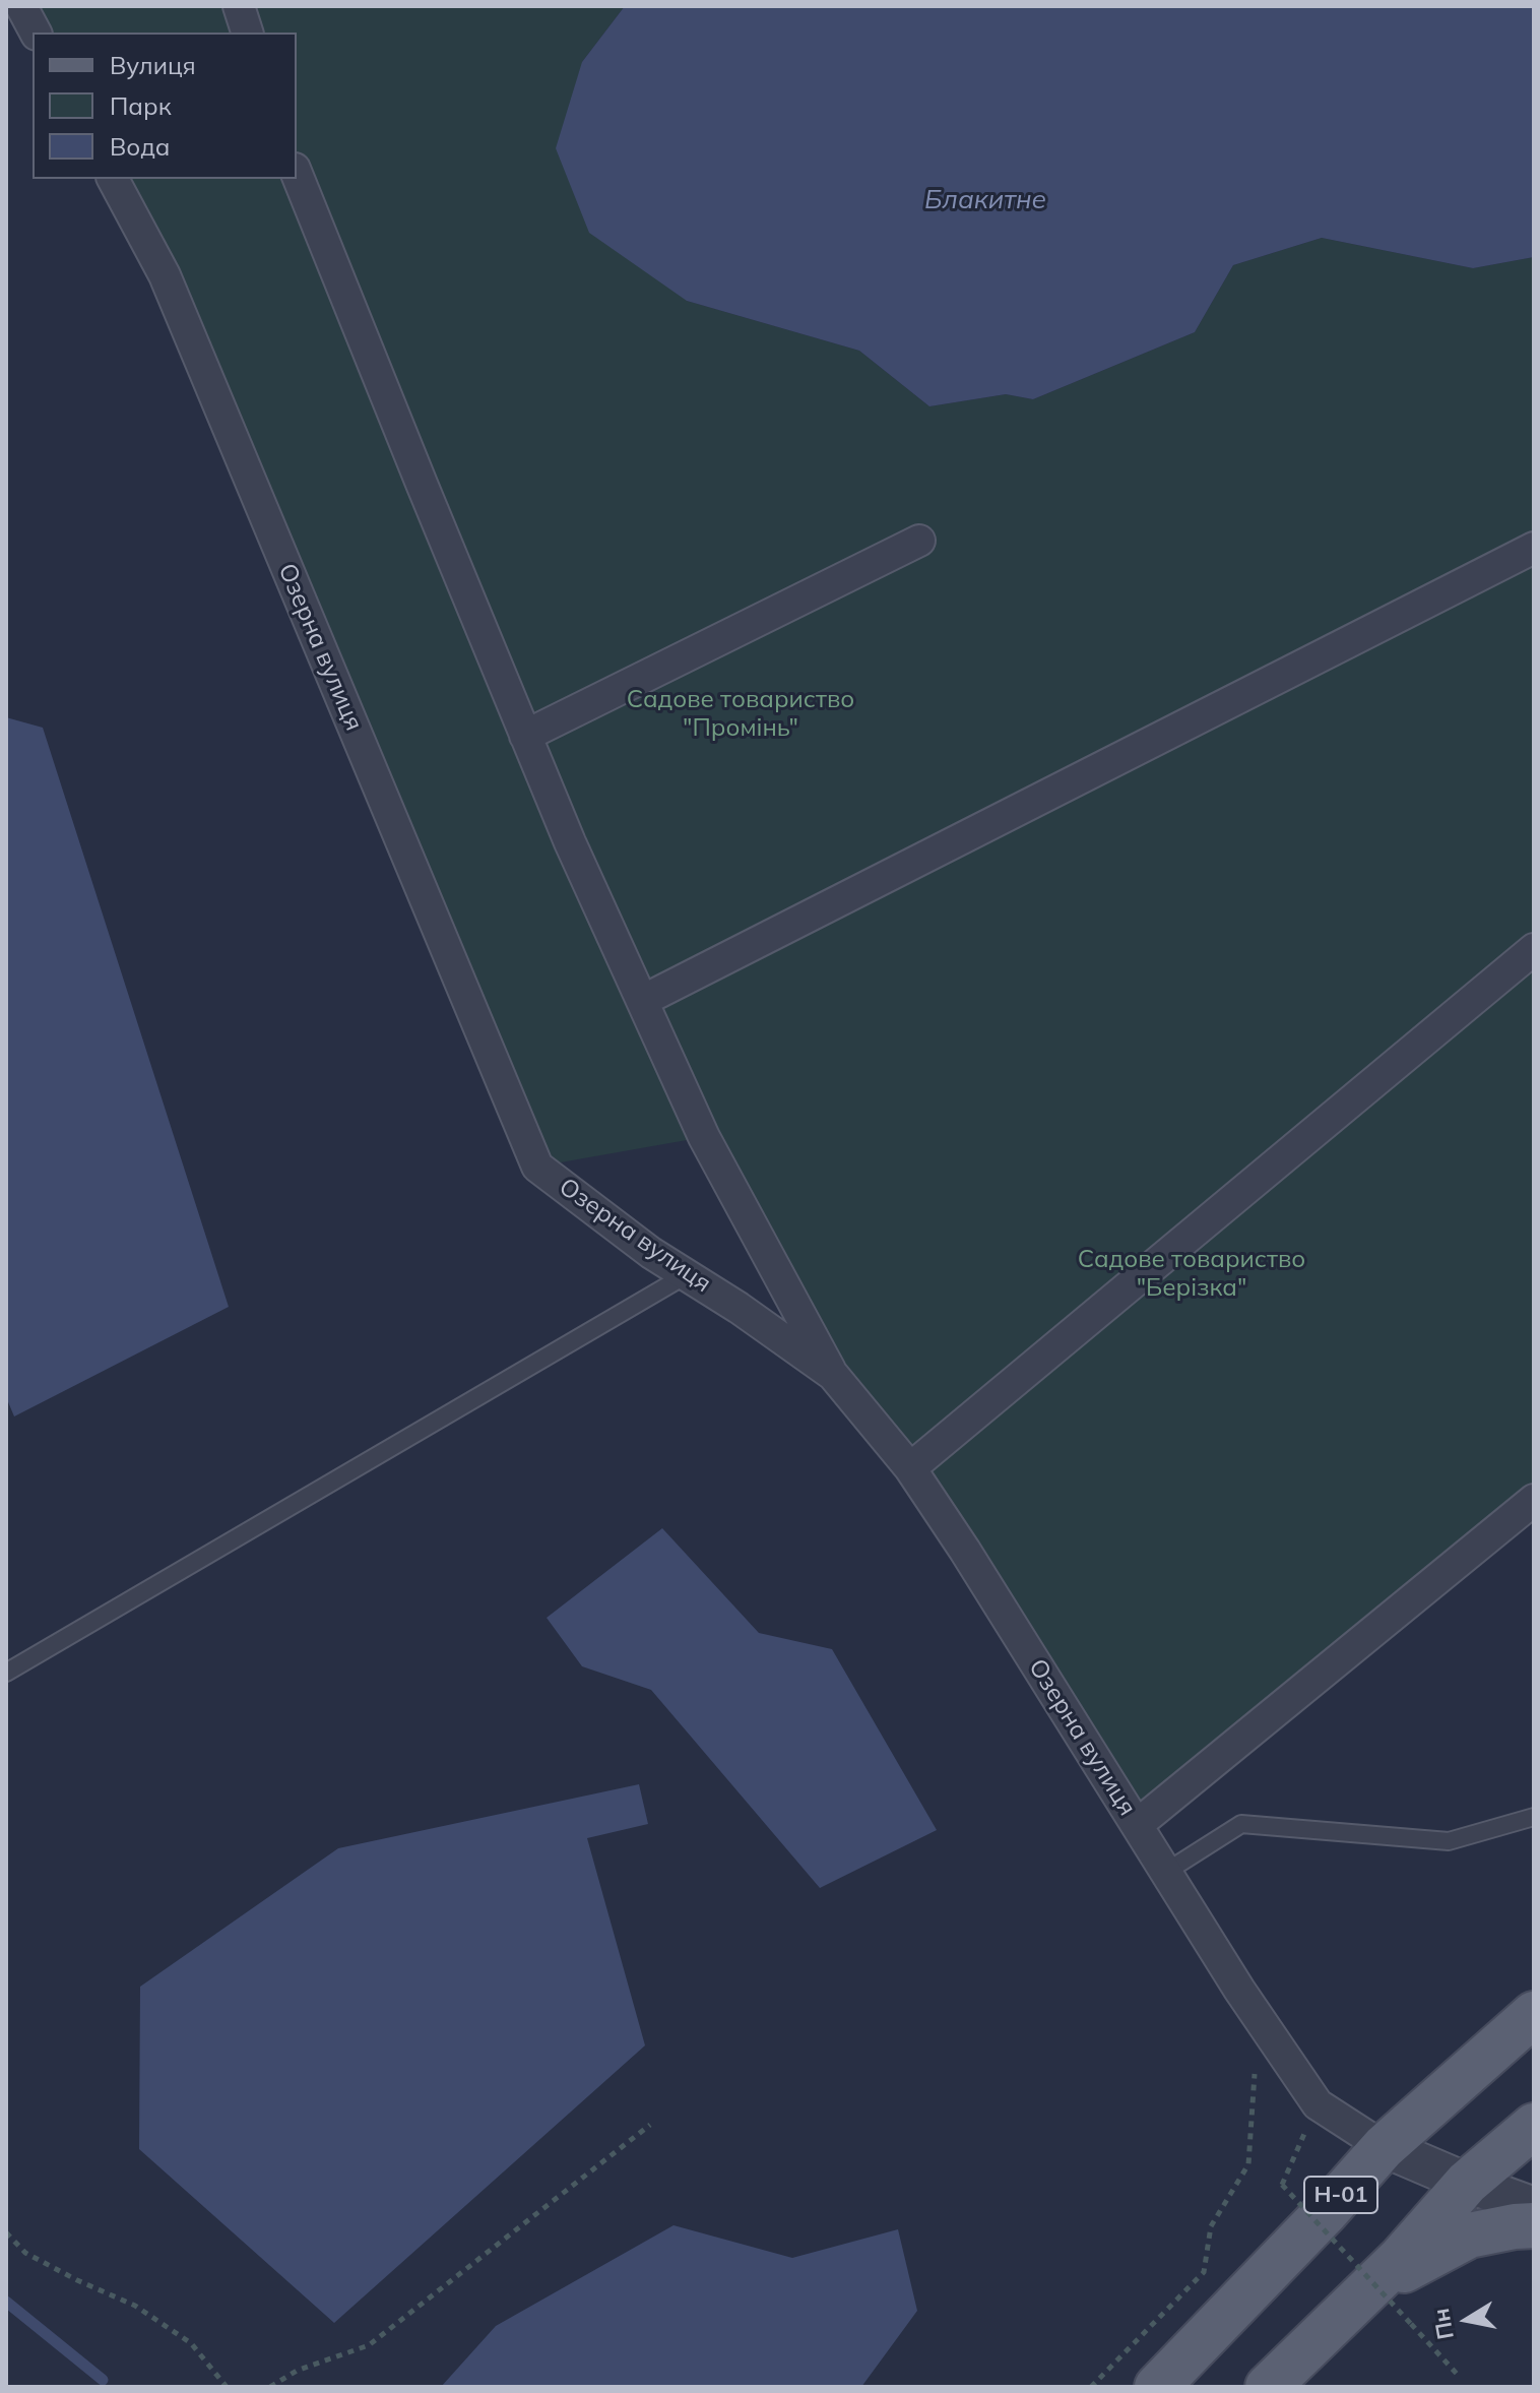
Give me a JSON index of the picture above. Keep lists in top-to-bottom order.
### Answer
{
  "streets": {
    "main road": ["Н-01"],
    "street": ["Озерна вулиця"]
  },
  "crossings": [
    ["Озерна вулиця", "Н-01"]
  ],
  "water": ["Блакитне"],
  "parks": ["Садове товариство \"Промінь\"", "Садове товариство \"Берізка\""],
  "legend": ["Вулиця", "Парк", "Вода"],
  "north": "left"
}
